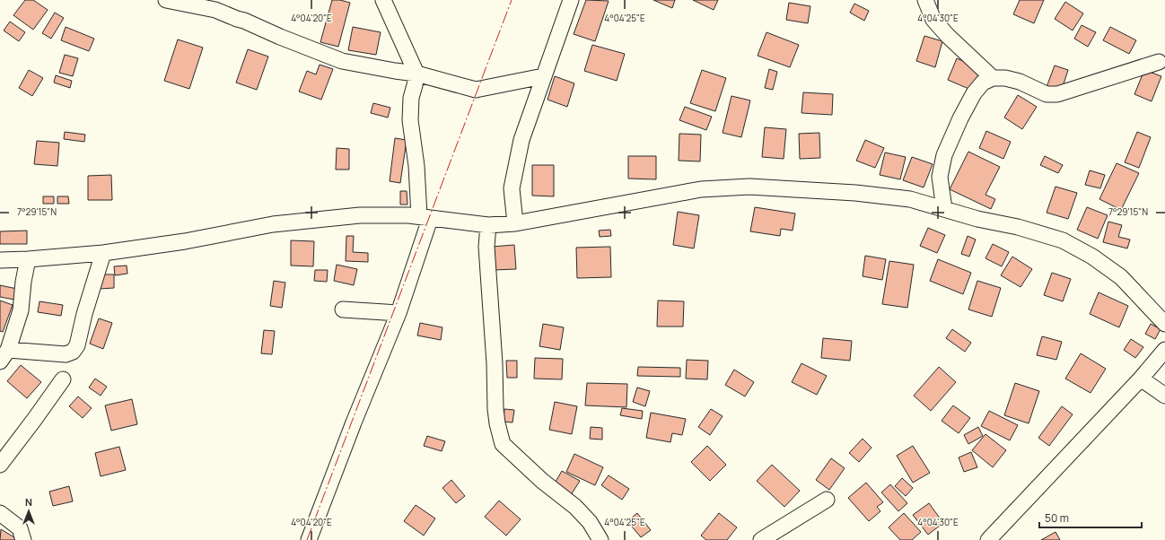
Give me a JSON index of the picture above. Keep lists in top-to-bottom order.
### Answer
{
  "scale_bar": "50 m",
  "north": "top",
  "coordinates": [
    "4°04'20\"E",
    "4°04'25\"E",
    "4°04'30\"E",
    "7°29'15\"N"
  ]
}
